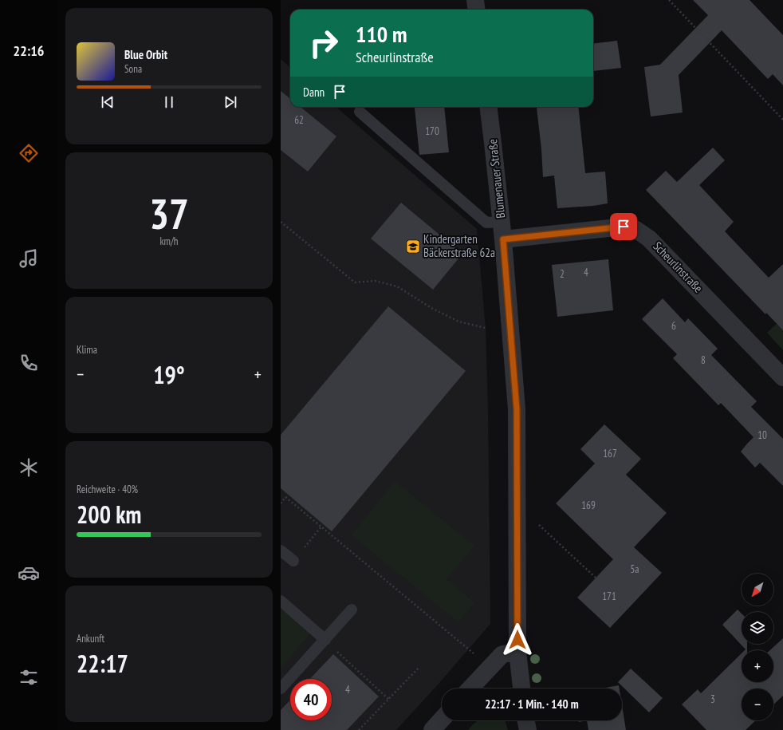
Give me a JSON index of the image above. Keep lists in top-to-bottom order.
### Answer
{
  "streets": {
    "street": ["Blumenauer Straße", "Scheurlinstraße"]
  },
  "crossings": [
    ["Blumenauer Straße", "Scheurlinstraße"]
  ],
  "places": {
    "school or university": ["Kindergarten Bäckerstraße 62a"]
  },
  "house_numbers": [
    "62",
    "170",
    "4",
    "2",
    "6",
    "8",
    "10",
    "167",
    "169",
    "5a",
    "171",
    "4",
    "3"
  ],
  "north": "bottom left",
  "page": {
    "tabs": "22:16",
    "turn": ["110 m", "Scheurlinstraße"],
    "song": ["Blue Orbit", "Sona"],
    "then": "Dann",
    "tile": [
      ["37", "km/h"],
      "Klima",
      ["Reichweite · 40%", "200 km"],
      ["Ankunft", "22:17"]
    ],
    "heat": ["−", "19°", "+"],
    "map_buttons": ["+", "−"],
    "limit": "40",
    "trip": "22:17 · 1 Min. · 140 m"
  }
}
